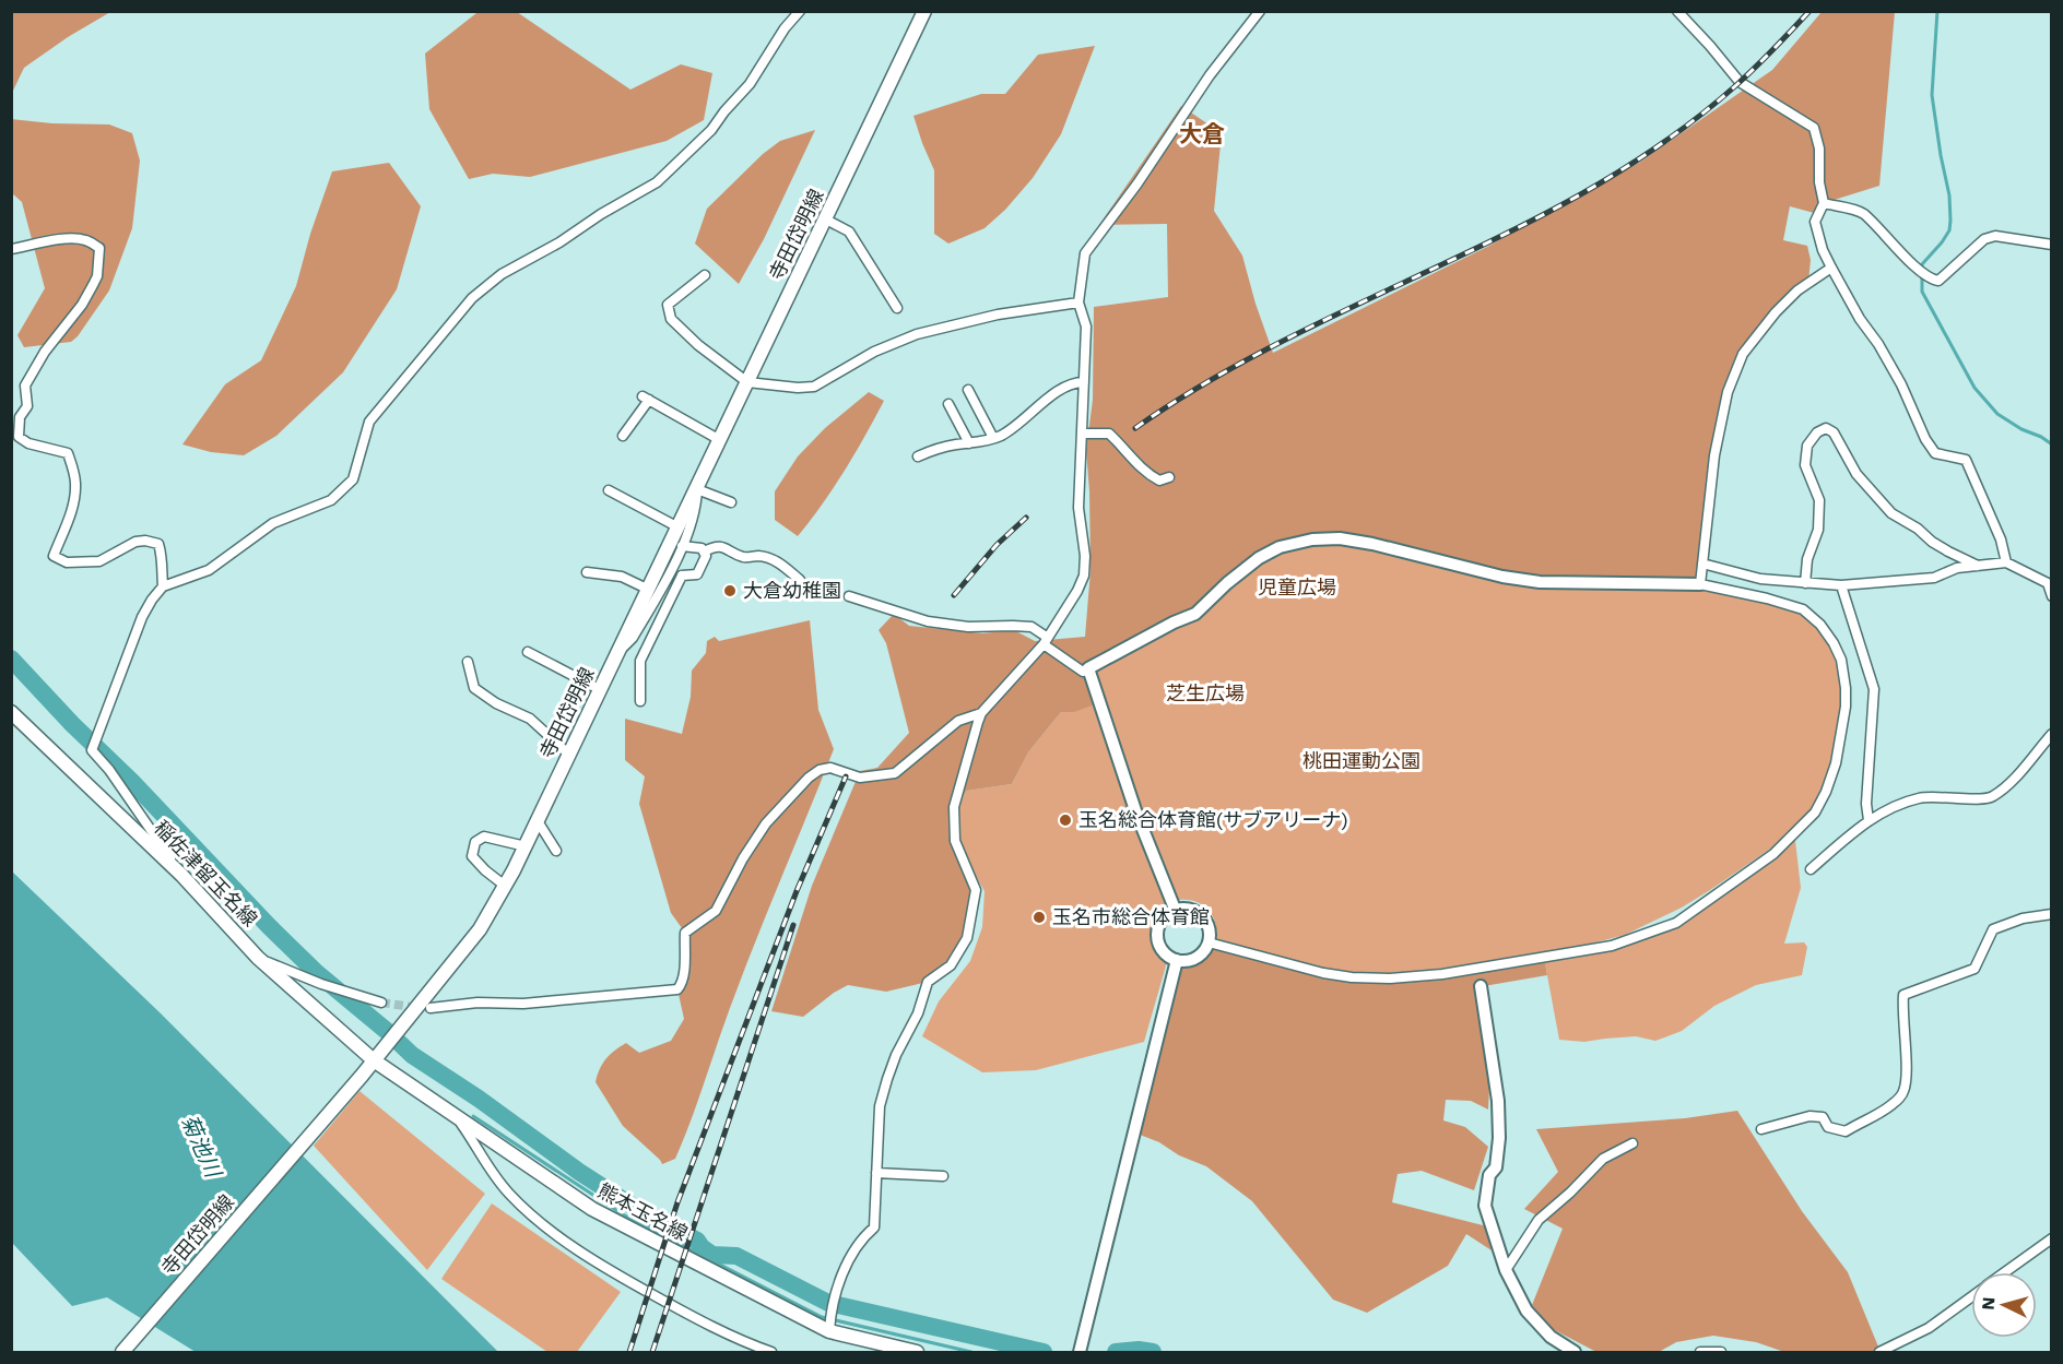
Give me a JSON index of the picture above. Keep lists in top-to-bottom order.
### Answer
{
  "streets": {
    "main road": ["寺田岱明線", "稲佐津留玉名線", "熊本玉名線"]
  },
  "crossings": [
    ["寺田岱明線", "稲佐津留玉名線"],
    ["寺田岱明線", "熊本玉名線"],
    ["稲佐津留玉名線", "熊本玉名線"]
  ],
  "districts": ["大倉"],
  "water": ["菊池川"],
  "parks": ["児童広場", "芝生広場", "桃田運動公園"],
  "places": ["大倉幼稚園", "玉名総合体育館(サブアリーナ)", "玉名市総合体育館"],
  "north": "left"
}
